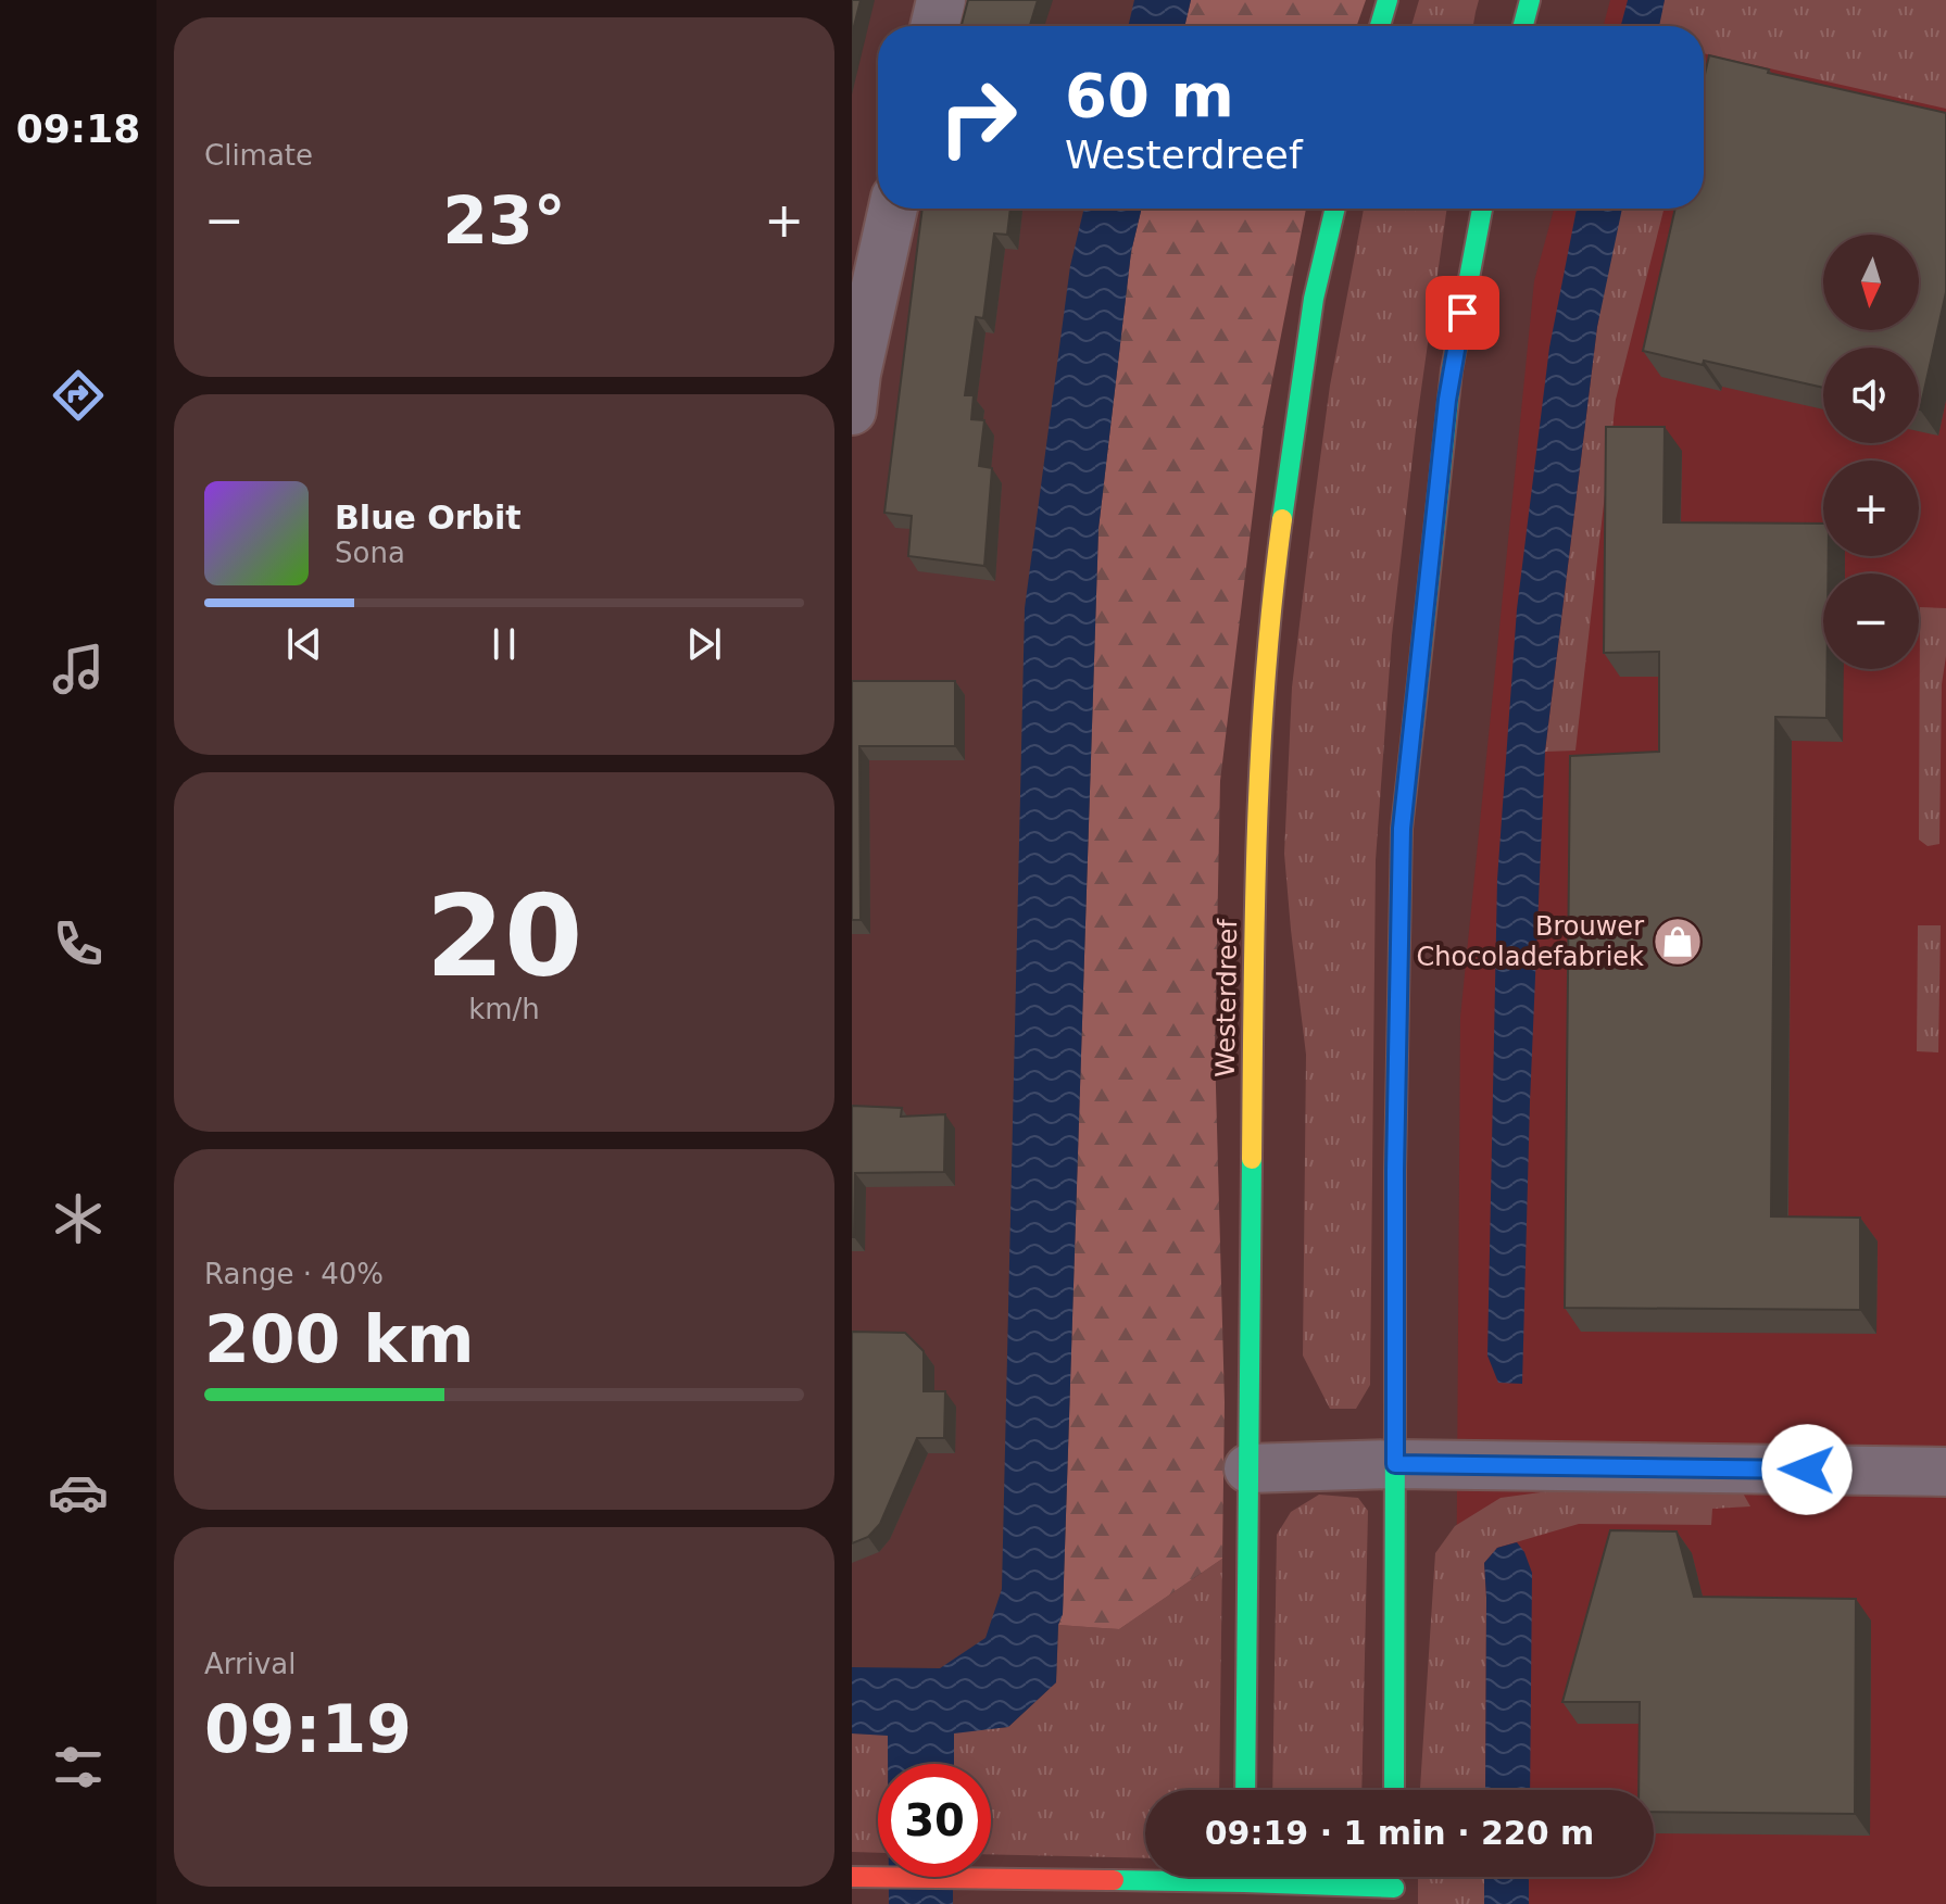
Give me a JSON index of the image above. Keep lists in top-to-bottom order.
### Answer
{
  "streets": {
    "main road": ["Westerdreef"]
  },
  "places": {
    "shop": ["Brouwer Chocoladefabriek"]
  },
  "north": "bottom",
  "page": {
    "tabs": "09:18",
    "tile": [
      "Climate",
      ["20", "km/h"],
      ["Range · 40%", "200 km"],
      ["Arrival", "09:19"]
    ],
    "turn": ["60 m", "Westerdreef"],
    "heat": ["−", "23°", "+"],
    "map_buttons": ["+", "−"],
    "song": ["Blue Orbit", "Sona"],
    "limit": "30",
    "trip": "09:19 · 1 min · 220 m"
  }
}
